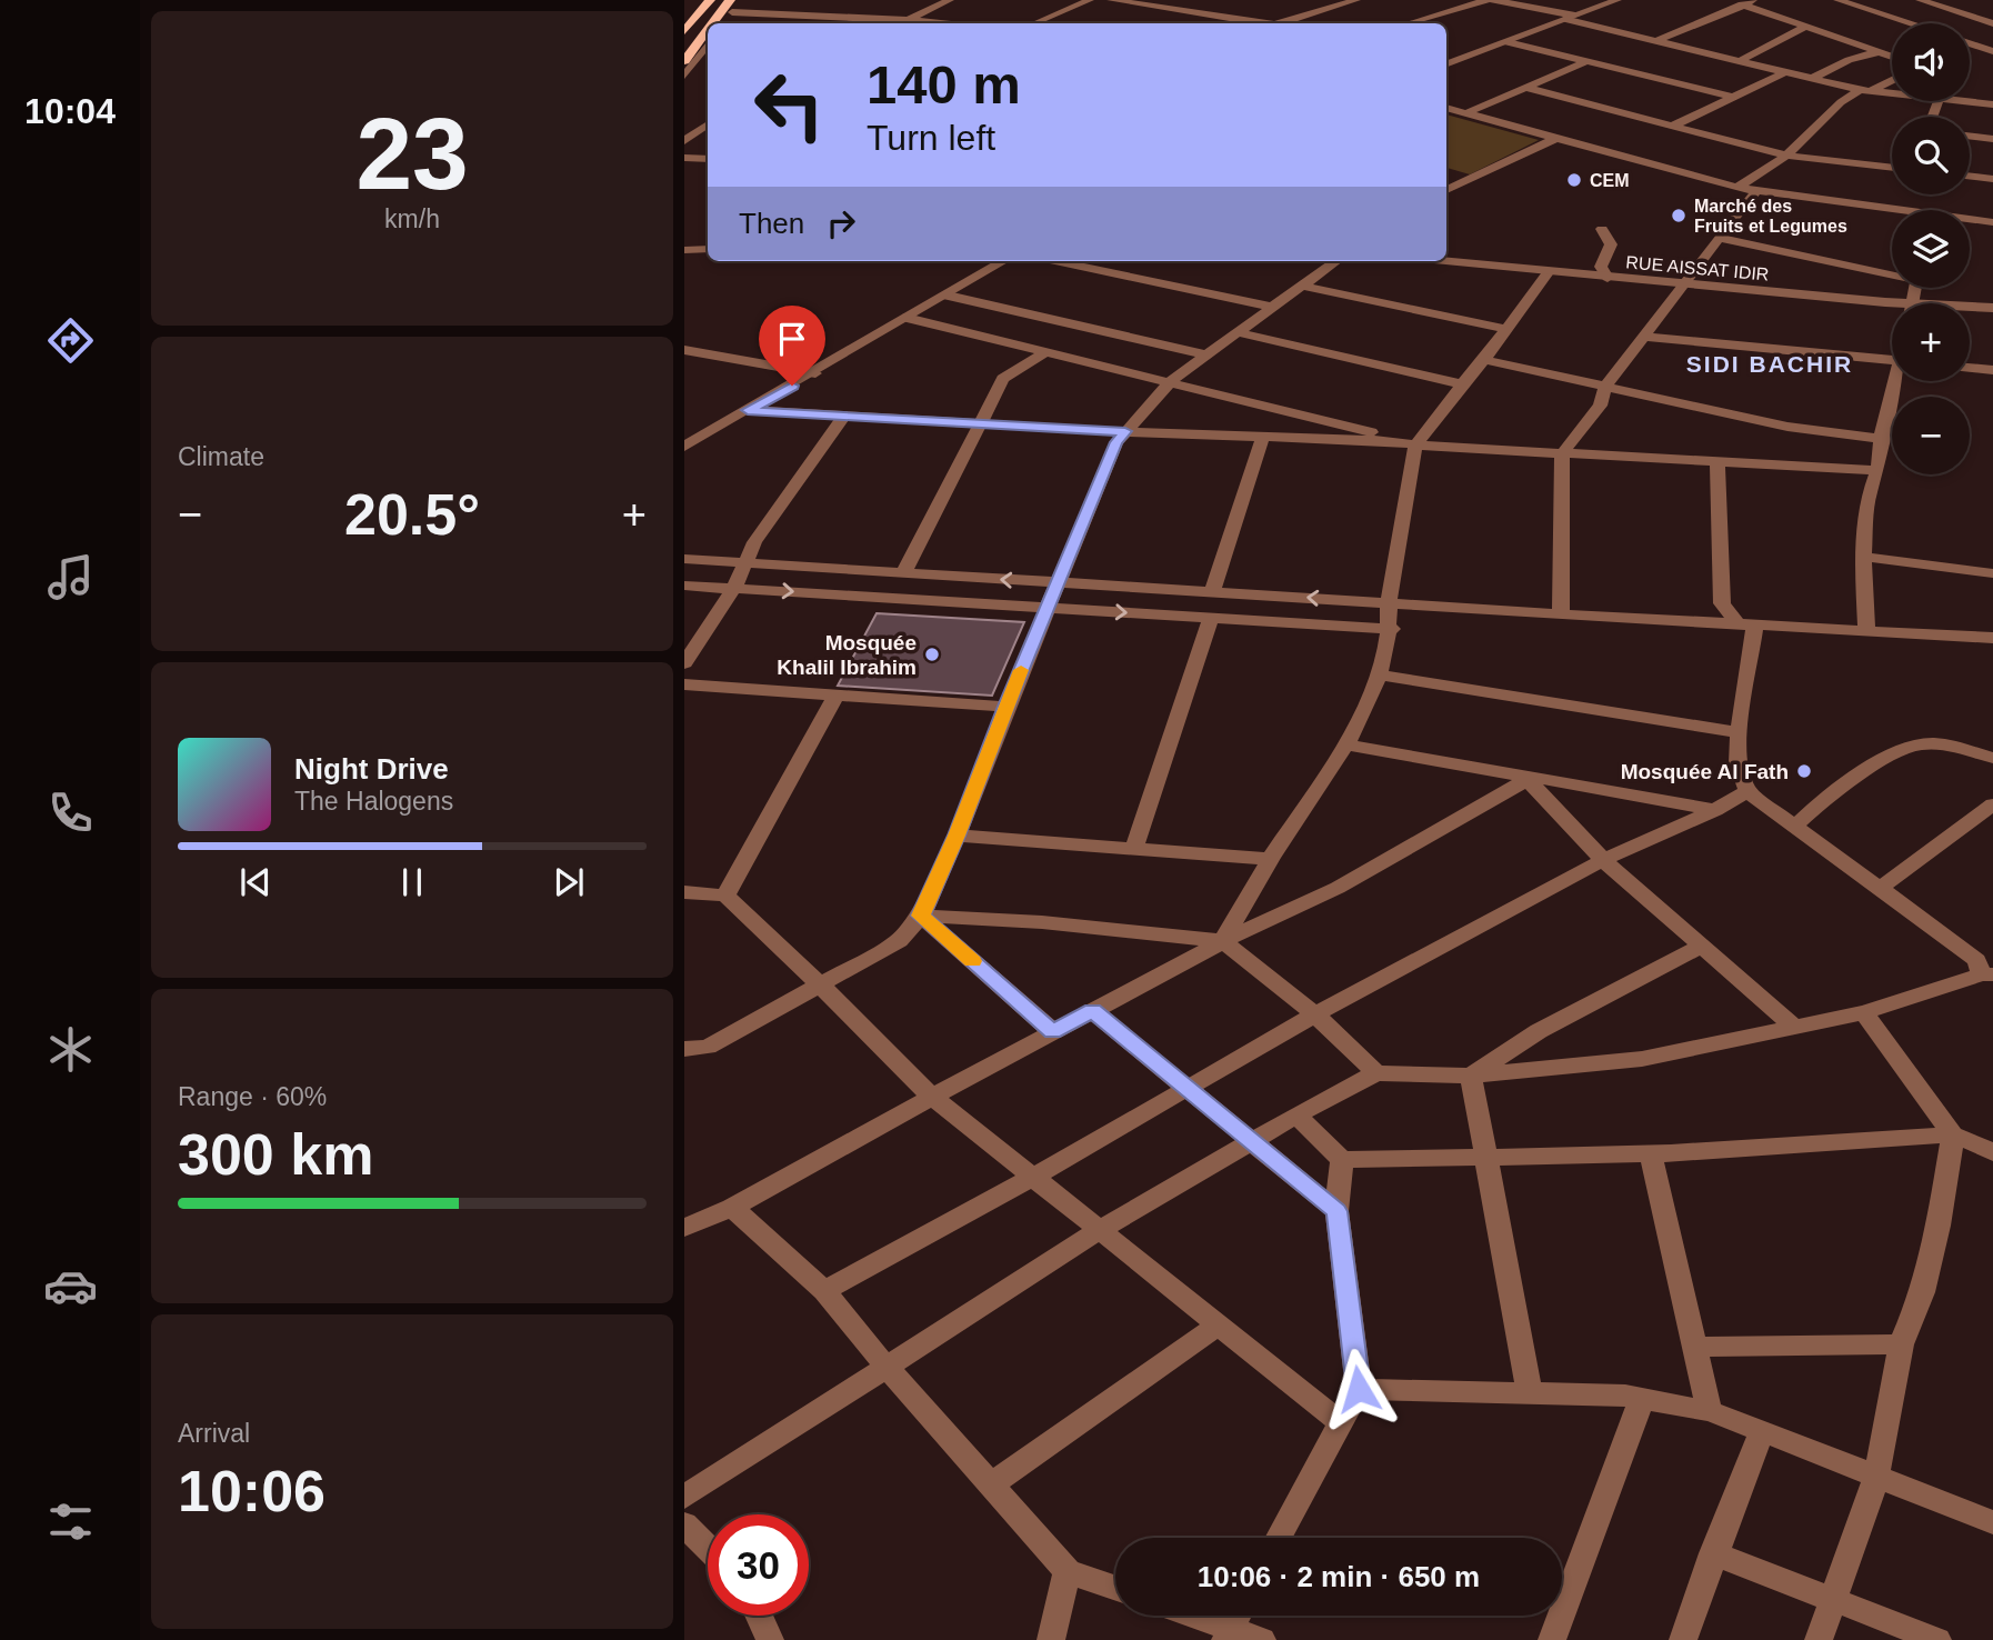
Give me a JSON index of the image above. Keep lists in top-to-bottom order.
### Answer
{
  "streets": {
    "street": ["RUE AISSAT IDIR"]
  },
  "districts": ["SIDI BACHIR"],
  "places": [
    "CEM",
    "Marché des Fruits et Legumes",
    "Mosquée Khalil Ibrahim",
    "Mosquée Al Fath"
  ],
  "page": {
    "tabs": "10:04",
    "tile": [
      ["23", "km/h"],
      "Climate",
      ["Range · 60%", "300 km"],
      ["Arrival", "10:06"]
    ],
    "map_buttons": ["+", "−"],
    "turn": ["140 m", "Turn left"],
    "then": "Then",
    "heat": ["−", "20.5°", "+"],
    "song": ["Night Drive", "The Halogens"],
    "limit": "30",
    "trip": "10:06 · 2 min · 650 m"
  }
}
